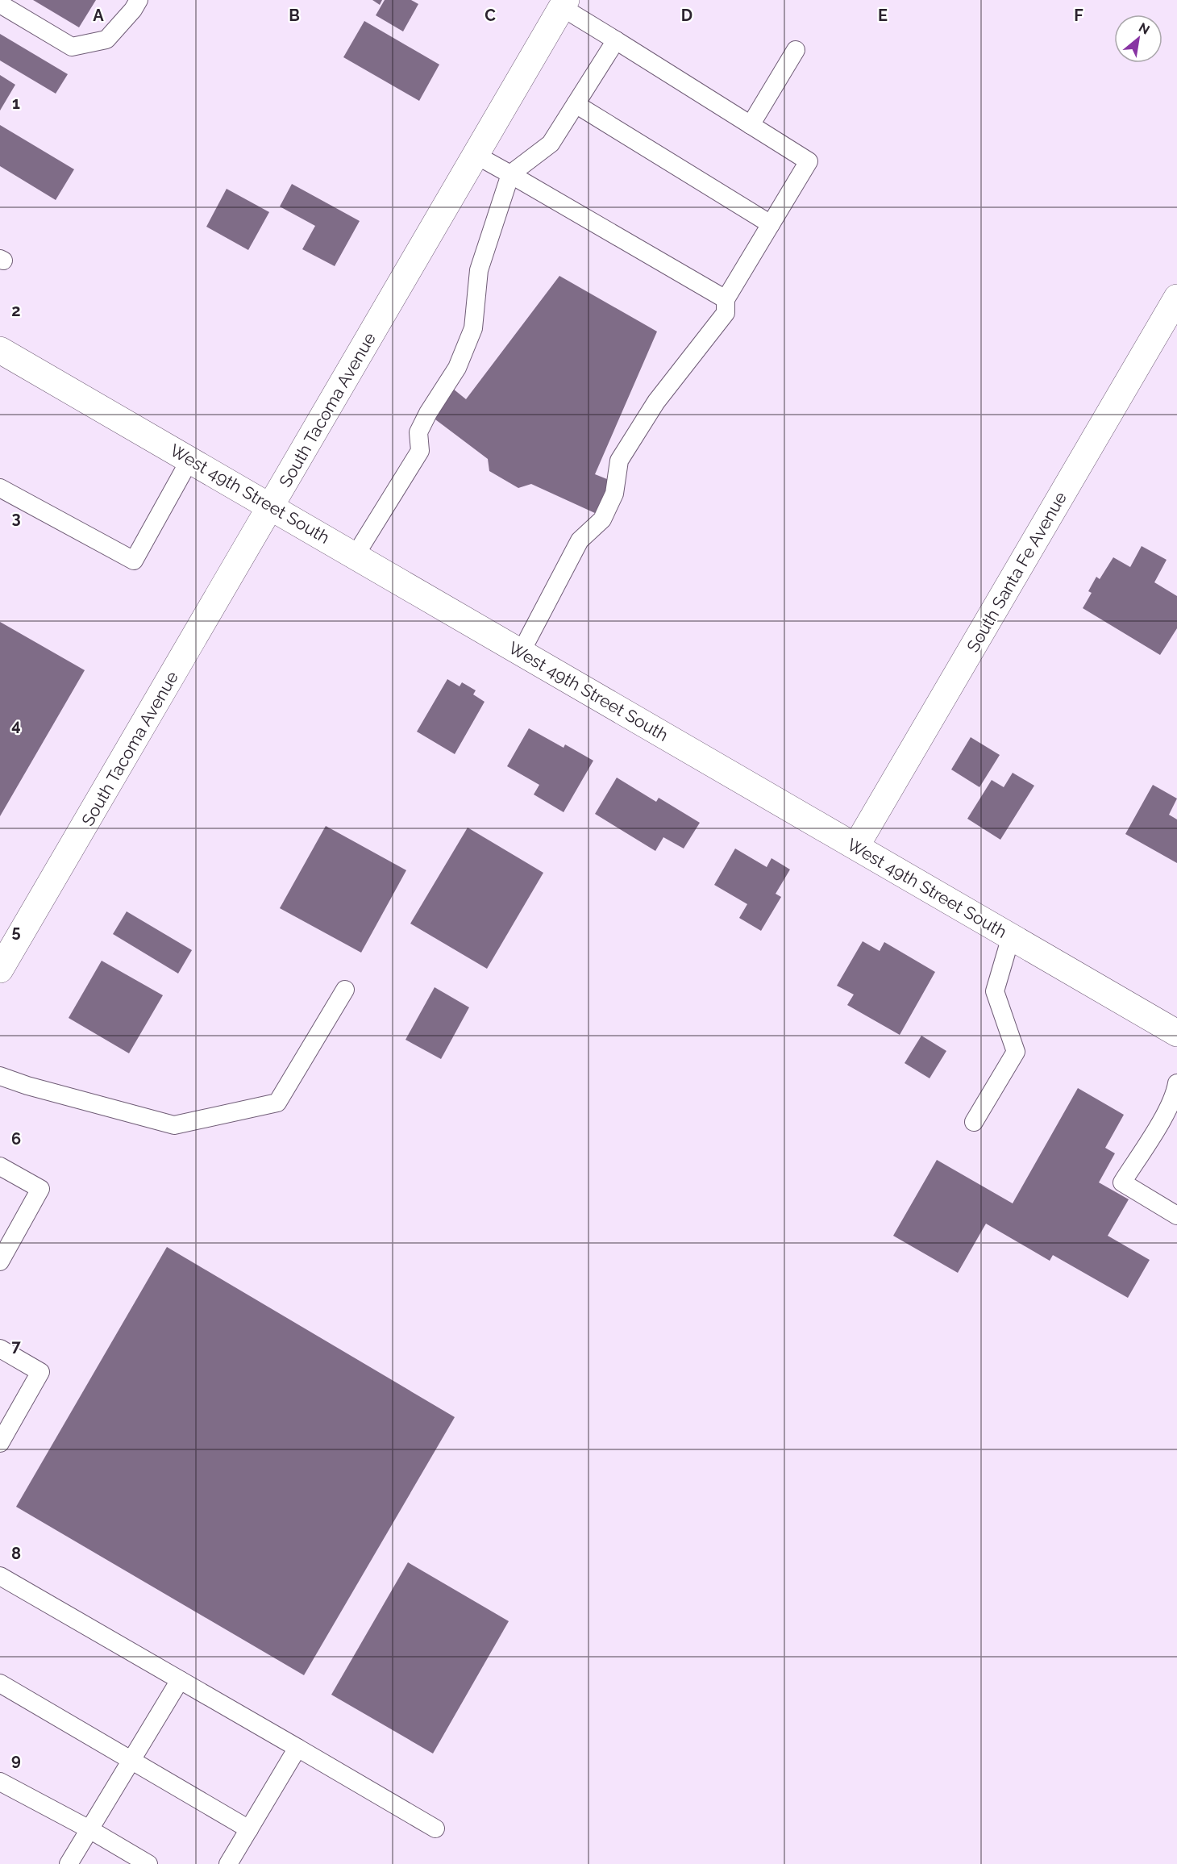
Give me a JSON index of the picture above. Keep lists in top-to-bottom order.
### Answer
{
  "streets": {
    "street": ["South Tacoma Avenue", "West 49th Street South", "South Santa Fe Avenue"]
  },
  "crossings": [
    ["South Tacoma Avenue", "West 49th Street South"],
    ["West 49th Street South", "South Santa Fe Avenue"]
  ],
  "north": "top right",
  "grid": {
    "columns": [
      "A",
      "B",
      "C",
      "D",
      "E",
      "F"
    ],
    "rows": [
      "1",
      "2",
      "3",
      "4",
      "5",
      "6",
      "7",
      "8",
      "9"
    ]
  }
}
